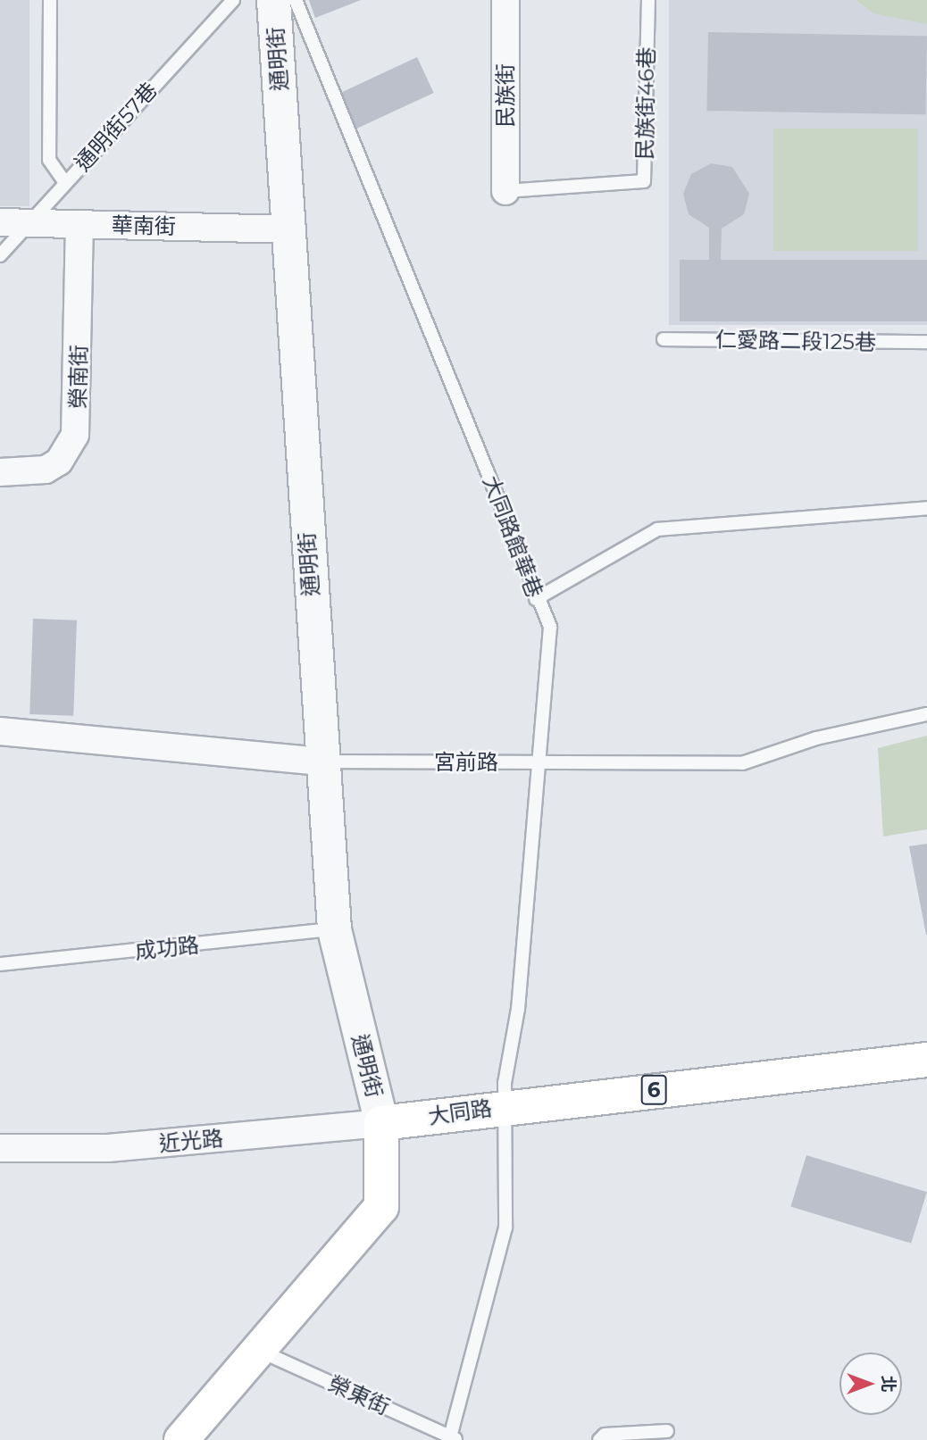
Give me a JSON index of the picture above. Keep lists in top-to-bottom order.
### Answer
{
  "streets": {
    "main road": ["6", "大同路"],
    "street": [
      "通明街",
      "民族街",
      "華南街",
      "榮南街",
      "宮前路",
      "近光路"
    ],
    "lane": [
      "民族街46巷",
      "通明街57巷",
      "仁愛路二段125巷",
      "大同路館華巷",
      "成功路",
      "榮東街"
    ]
  },
  "crossings": [
    ["通明街", "華南街"],
    ["通明街", "宮前路"],
    ["通明街", "成功路"],
    ["通明街", "大同路"],
    ["通明街", "近光路"],
    ["民族街", "民族街46巷"],
    ["通明街57巷", "華南街"],
    ["華南街", "榮南街"],
    ["大同路館華巷", "宮前路"],
    ["大同路館華巷", "大同路"],
    ["大同路館華巷", "榮東街"],
    ["大同路", "近光路"]
  ],
  "north": "right"
}
